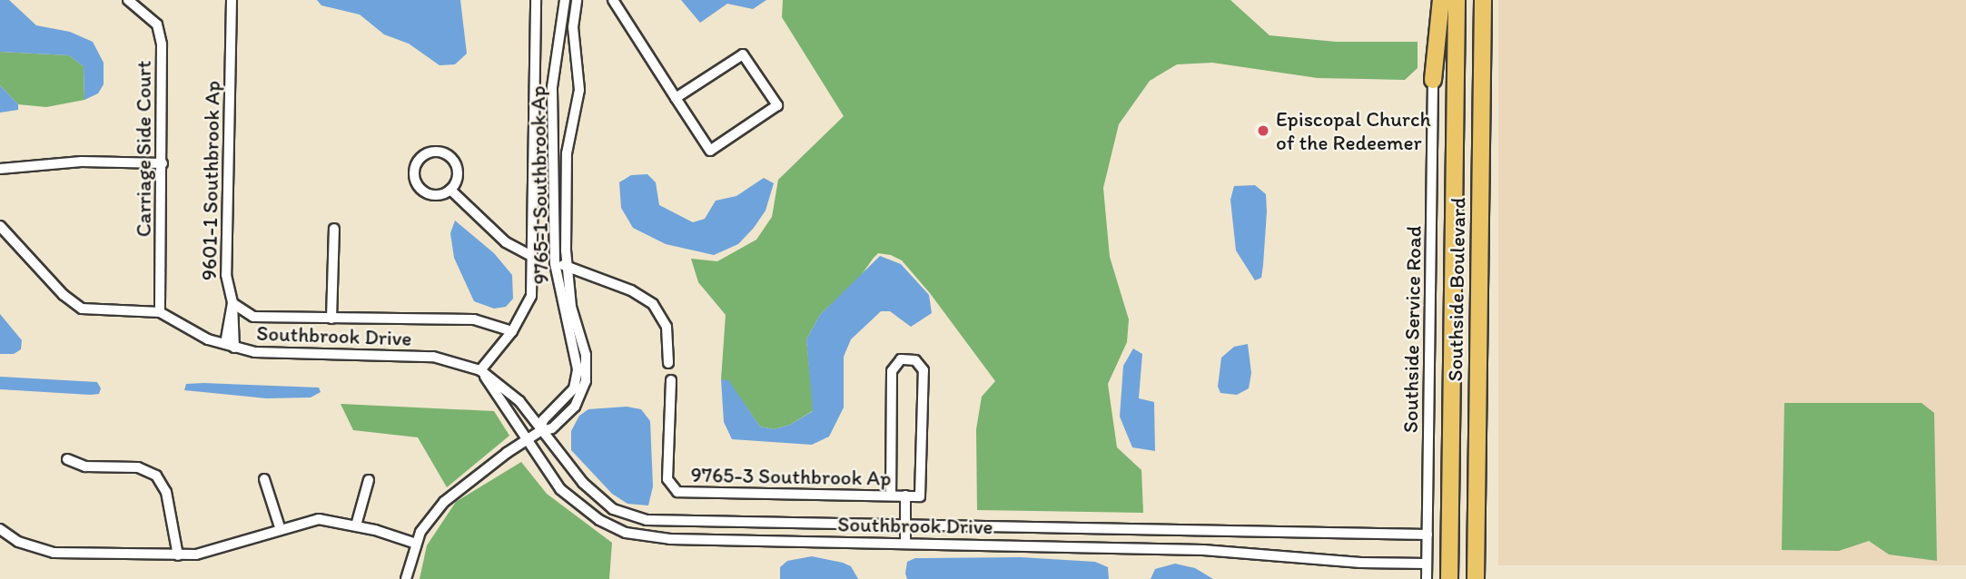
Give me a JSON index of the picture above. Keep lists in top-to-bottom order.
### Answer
{
  "streets": {
    "highway": ["Southside Boulevard"],
    "street": [
      "Carriage Side Court",
      "9601-1 Southbrook Ap",
      "9765-1 Southbrook Ap",
      "Southside Service Road",
      "Southbrook Drive",
      "9765-3 Southbrook Ap"
    ]
  },
  "crossings": [
    ["Carriage Side Court", "Southbrook Drive"],
    ["9765-1 Southbrook Ap", "Southbrook Drive"],
    ["Southside Service Road", "Southbrook Drive"]
  ],
  "places": ["Episcopal Church of the Redeemer"]
}
